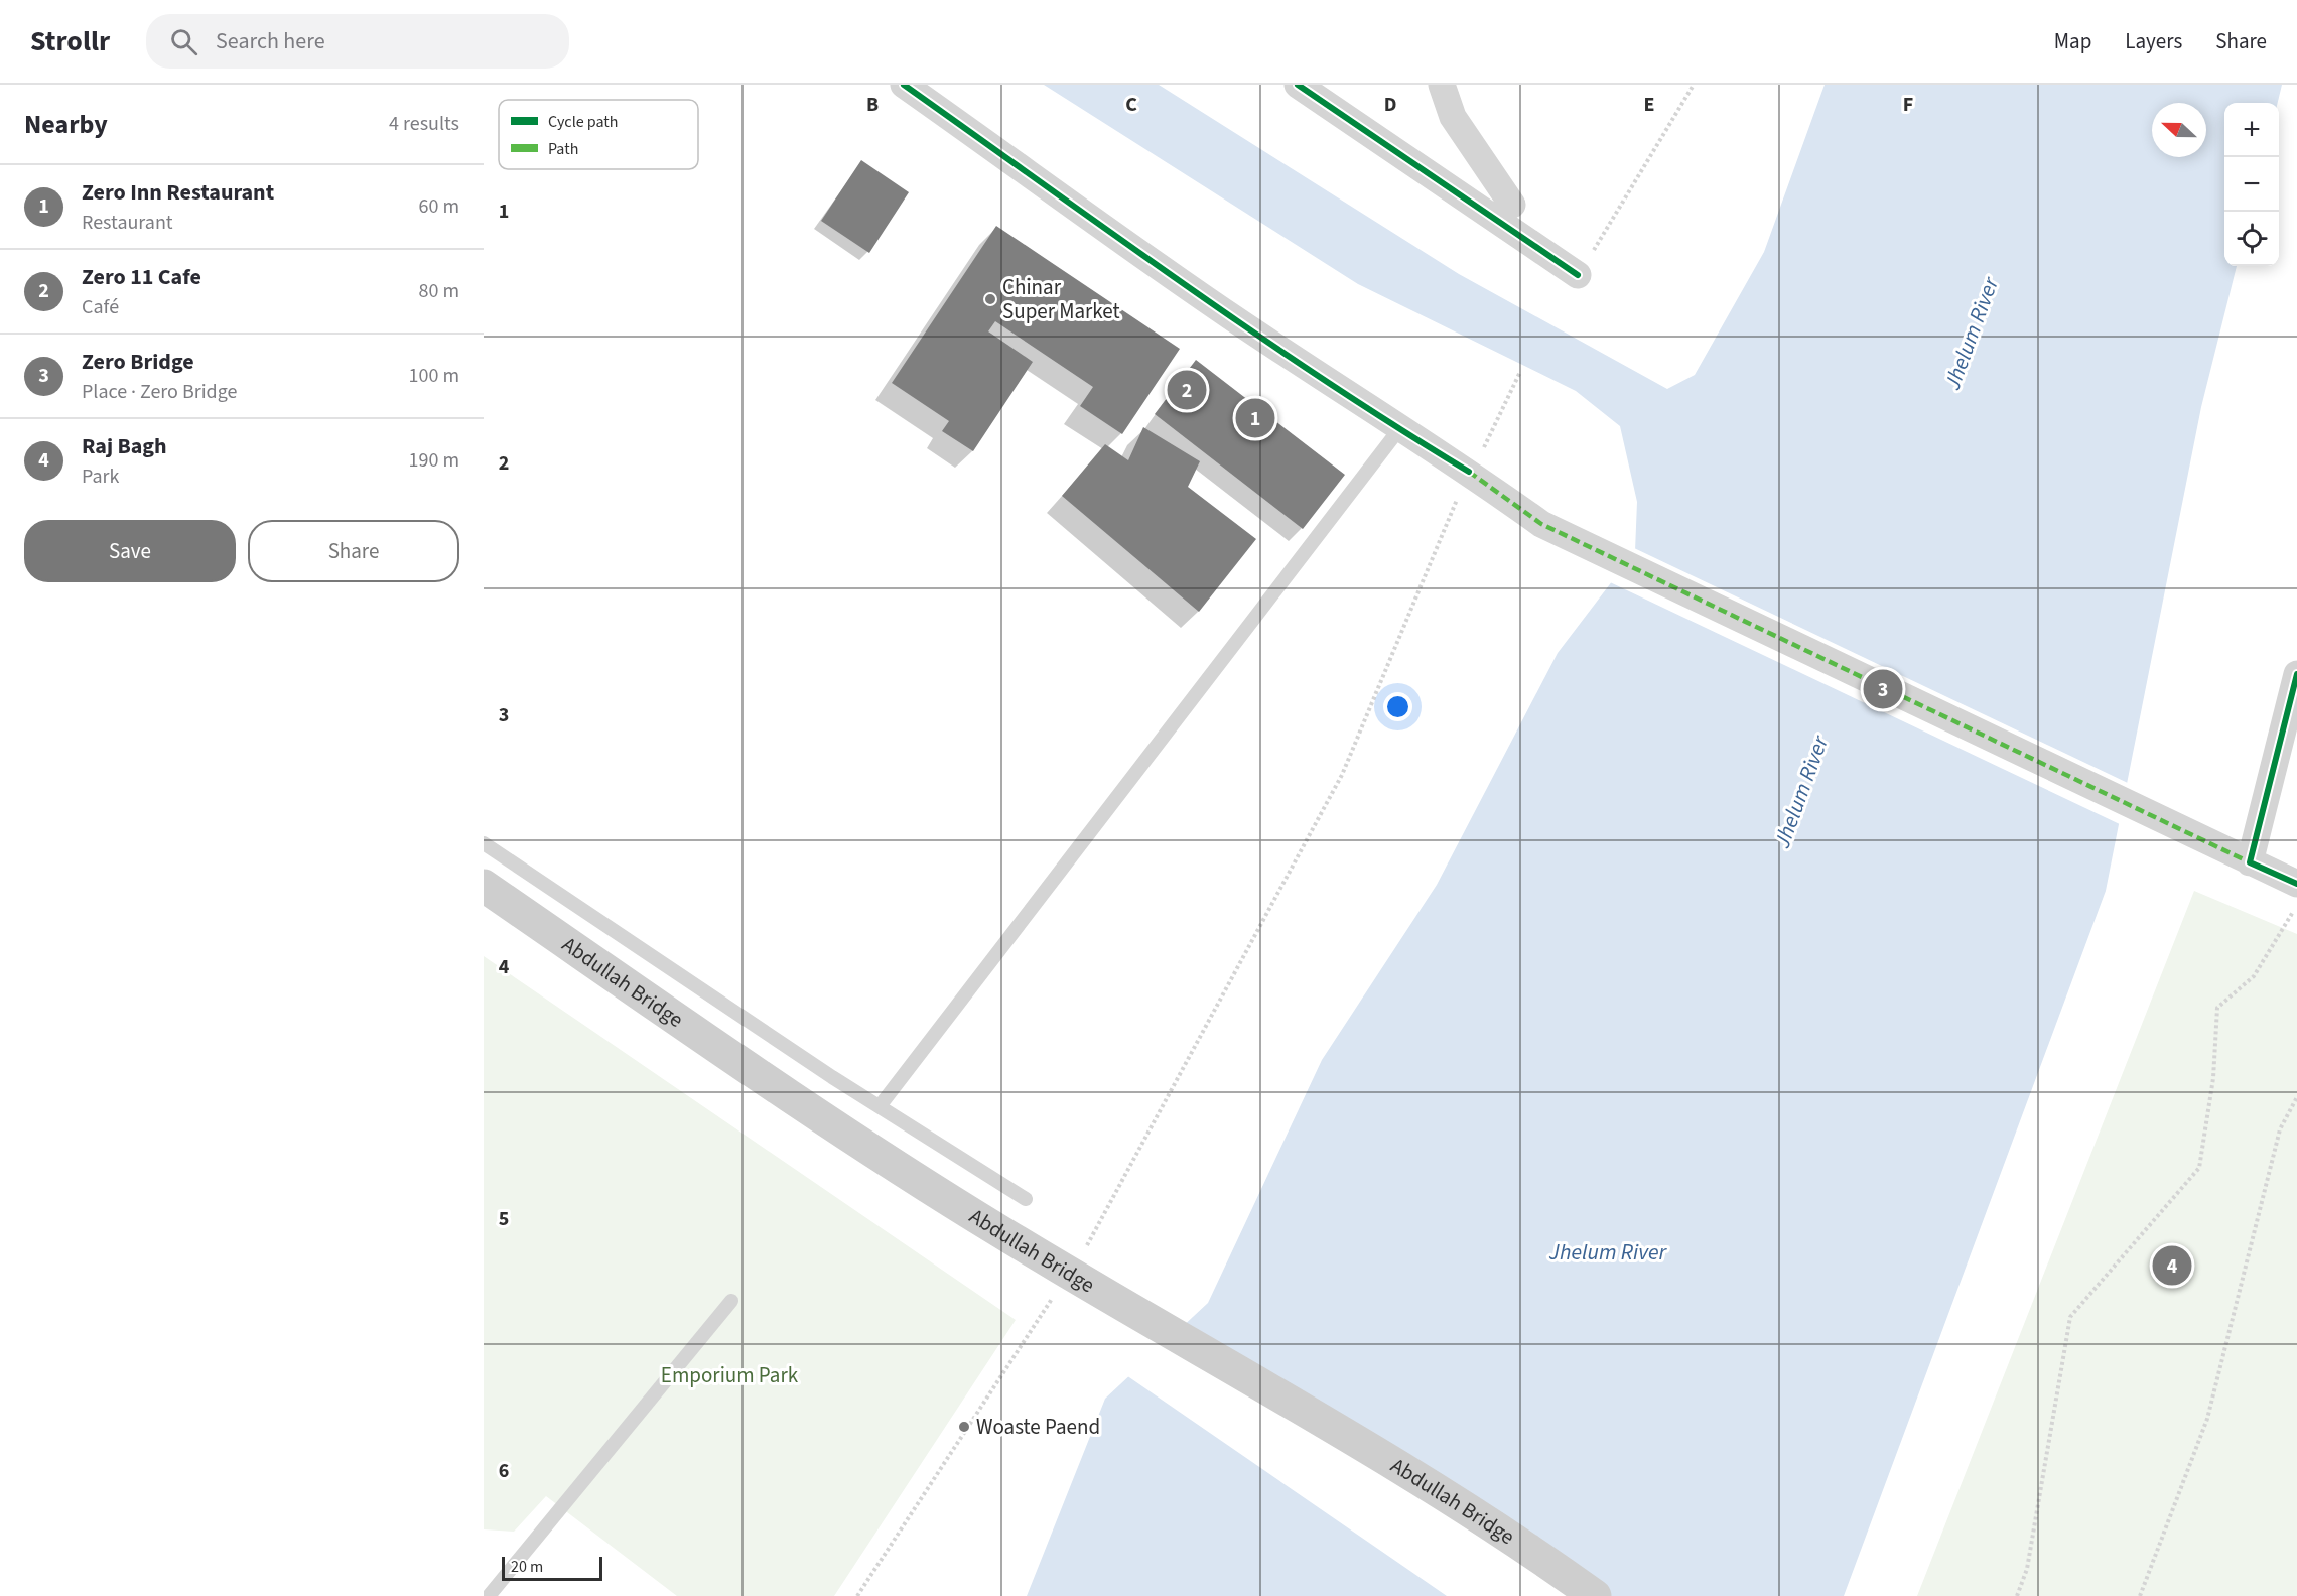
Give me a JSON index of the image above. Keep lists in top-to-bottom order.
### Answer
{
  "streets": {
    "main road": ["Abdullah Bridge"]
  },
  "water": ["Jhelum River"],
  "parks": ["Emporium Park"],
  "places": ["Chinar Super Market", "Woaste Paend"],
  "legend": ["Cycle path", "Path"],
  "scale_bar": "20 m",
  "north": "left",
  "page": {
    "header": "Strollr",
    "search": "Search here",
    "nav": ["Map", "Layers", "Share"],
    "heading": ["Nearby", "4 results"],
    "map_buttons": ["+", "−"],
    "list": [
      {
        "mark": "1",
        "name": "Zero Inn Restaurant",
        "note": "Restaurant",
        "value": "60 m"
      },
      {
        "mark": "2",
        "name": "Zero 11 Cafe",
        "note": "Café",
        "value": "80 m"
      },
      {
        "mark": "3",
        "name": "Zero Bridge",
        "note": "Place · Zero Bridge",
        "value": "100 m"
      },
      {
        "mark": "4",
        "name": "Raj Bagh",
        "note": "Park",
        "value": "190 m"
      }
    ],
    "pins": [
      "2",
      "1",
      "3",
      "4"
    ],
    "buttons": ["Save", "Share"],
    "scale": "20 m"
  },
  "grid": {
    "columns": [
      "B",
      "C",
      "D",
      "E",
      "F"
    ],
    "rows": [
      "1",
      "2",
      "3",
      "4",
      "5",
      "6"
    ]
  }
}
